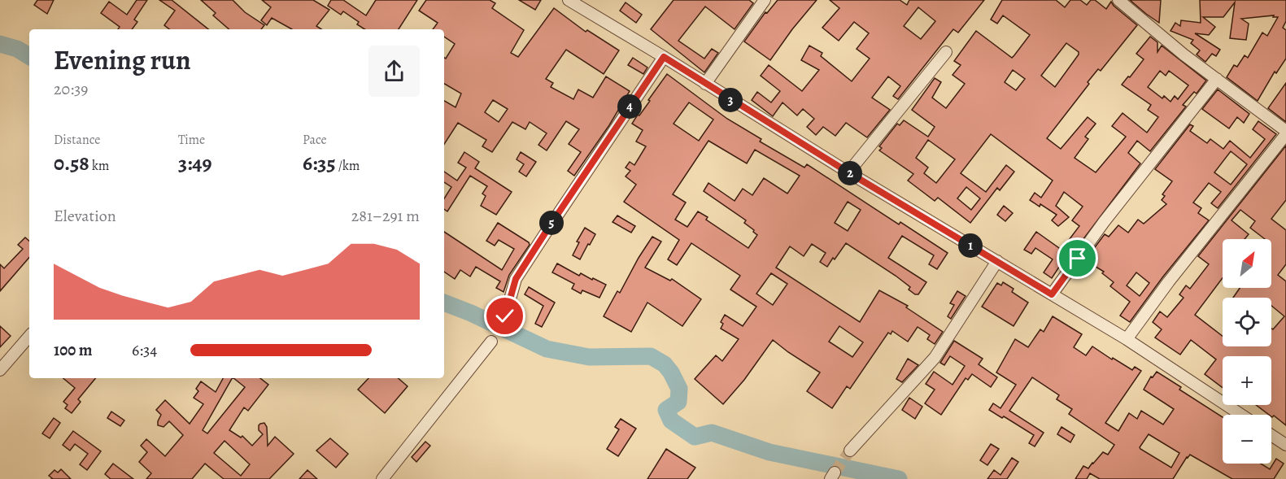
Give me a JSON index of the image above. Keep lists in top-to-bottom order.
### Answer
{
  "north": "top right",
  "page": {
    "heading": ["Evening run", "20:39"],
    "pins": [
      "3",
      "4",
      "2",
      "5",
      "1"
    ],
    "stats": [
      ["Distance", "0.58 km"],
      ["Time", "3:49"],
      ["Pace", "6:35 /km"]
    ],
    "chart": ["Elevation", "281–291 m"],
    "map_buttons": ["+", "−"],
    "list": [
      {
        "name": "100 m",
        "note": "6:34"
      }
    ]
  }
}
